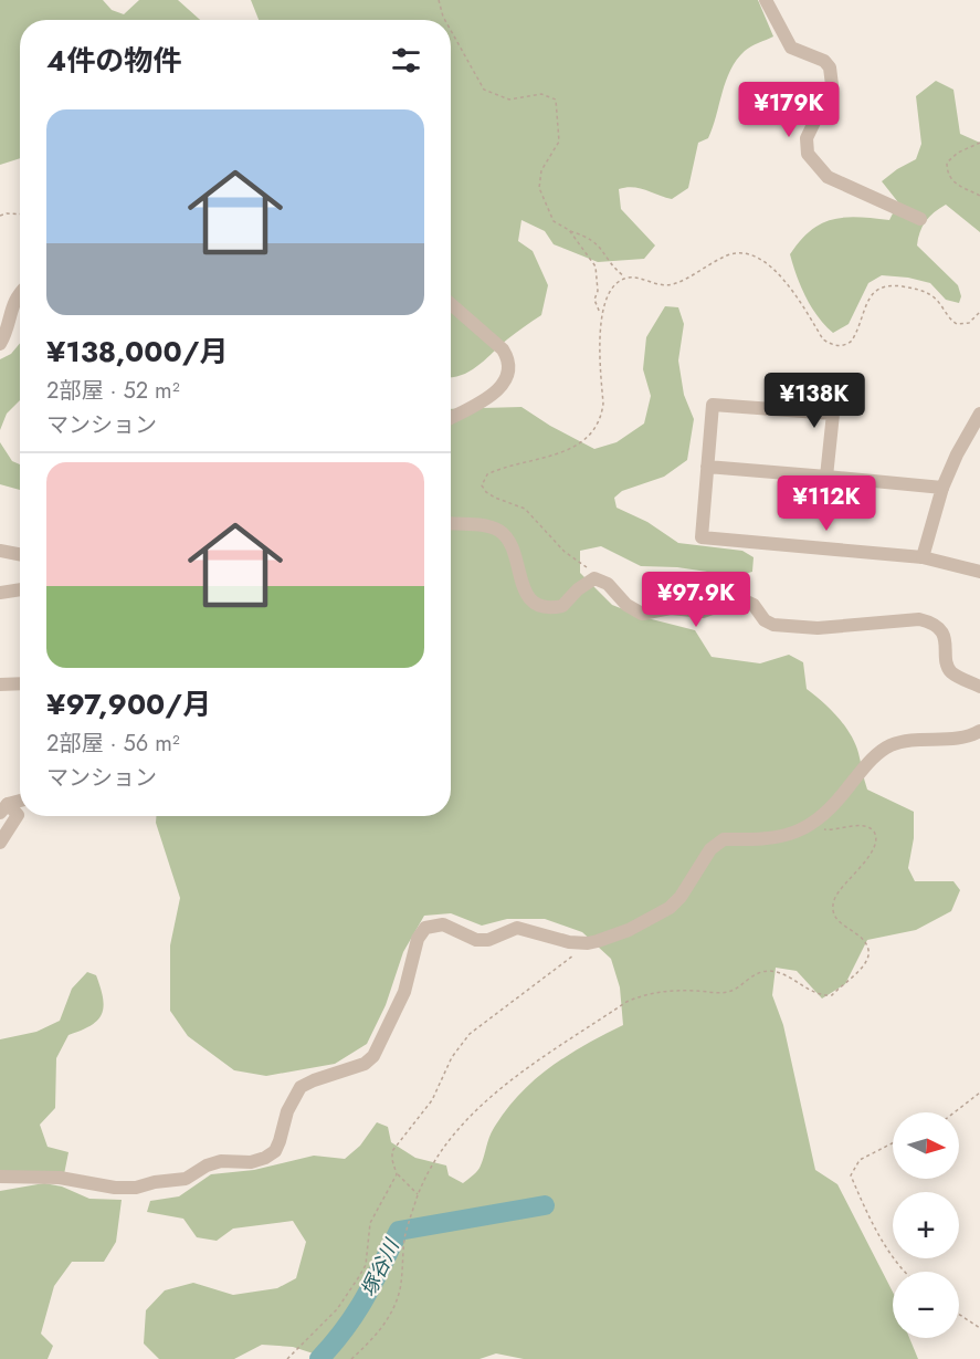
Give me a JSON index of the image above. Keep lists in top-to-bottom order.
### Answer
{
  "water": ["塚谷川"],
  "north": "right",
  "page": {
    "heading": "4件の物件",
    "price": [
      "¥179K",
      "¥138K",
      "¥112K",
      "¥97.9K"
    ],
    "list": [
      {
        "name": "¥138,000/月",
        "note": "2部屋 · 52 m² · マンション"
      },
      {
        "name": "¥97,900/月",
        "note": "2部屋 · 56 m² · マンション"
      }
    ],
    "map_buttons": ["+", "−"]
  }
}
